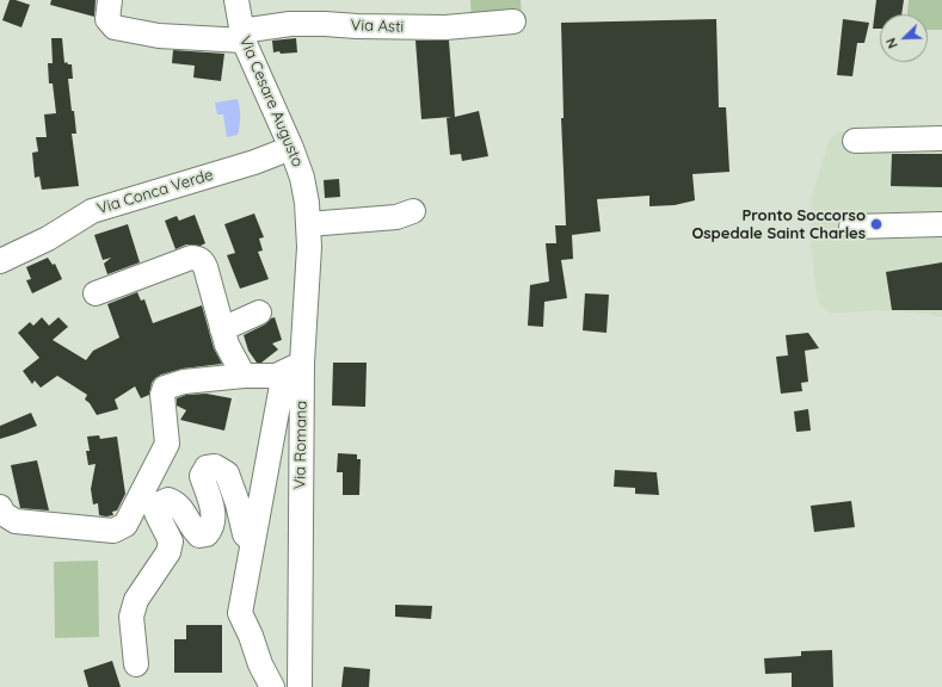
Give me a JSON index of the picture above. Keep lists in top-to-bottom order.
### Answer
{
  "streets": {
    "street": [
      "Via Asti",
      "Via Cesare Augusto",
      "Via Conca Verde",
      "Via Romana"
    ]
  },
  "crossings": [
    ["Via Asti", "Via Cesare Augusto"],
    ["Via Cesare Augusto", "Via Conca Verde"],
    ["Via Cesare Augusto", "Via Romana"]
  ],
  "places": ["Pronto Soccorso Ospedale Saint Charles"],
  "north": "bottom left"
}
